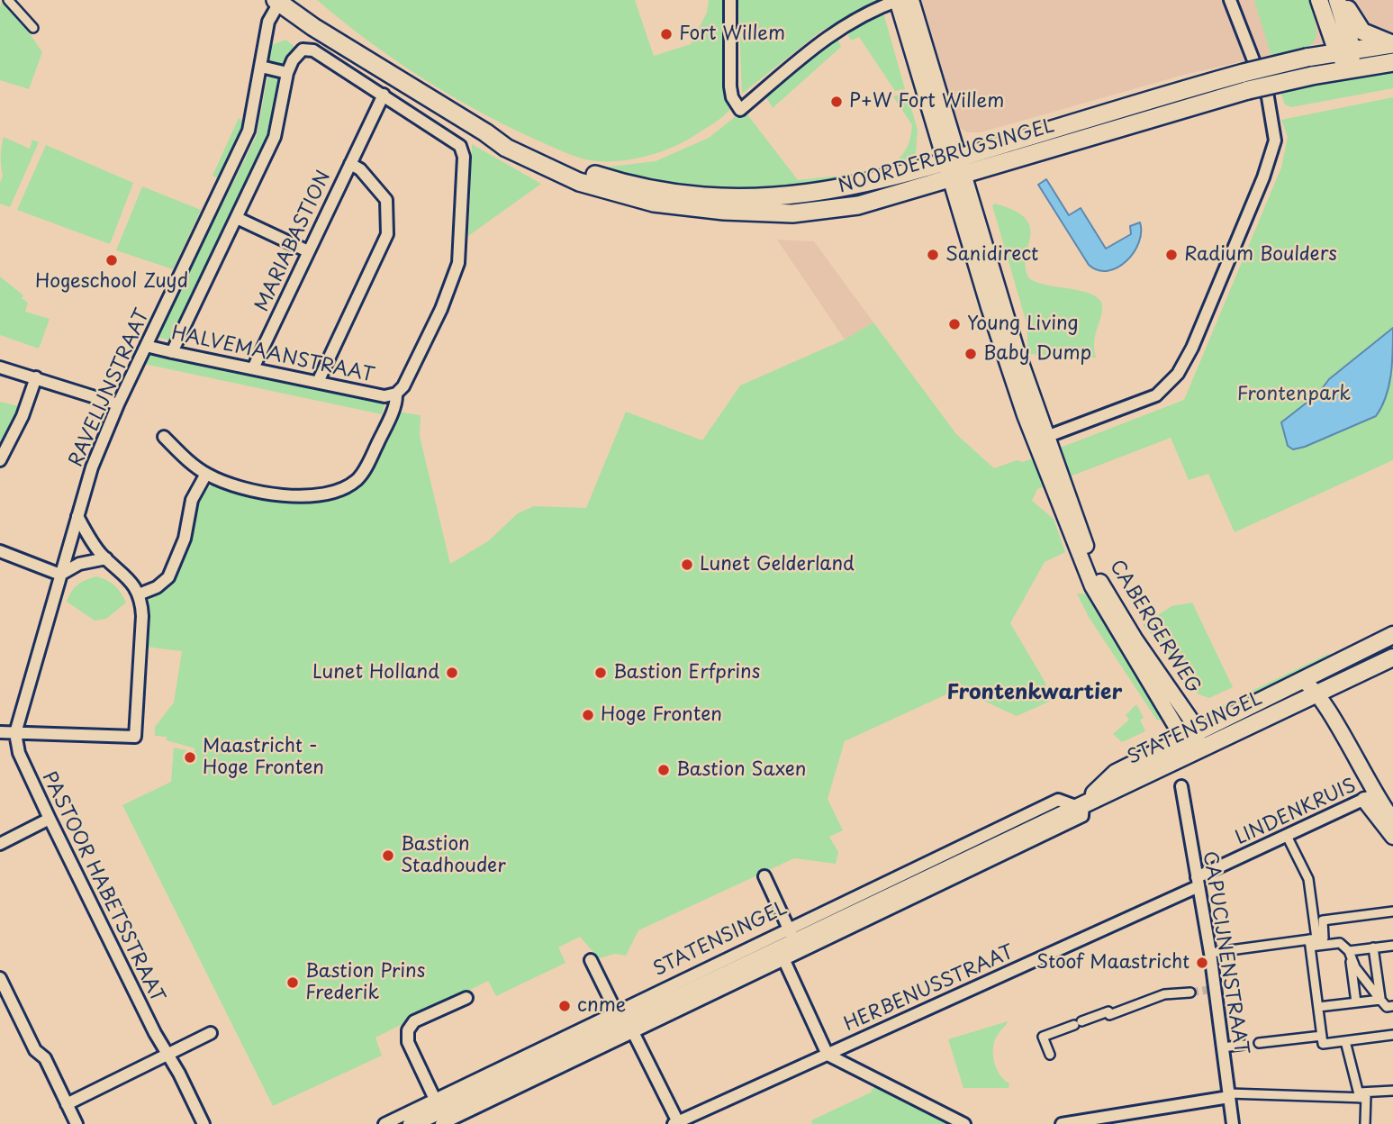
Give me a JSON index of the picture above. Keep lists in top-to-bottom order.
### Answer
{
  "streets": {
    "main road": ["NOORDERBRUGSINGEL", "STATENSINGEL"],
    "street": [
      "MARIABASTION",
      "HALVEMAANSTRAAT",
      "RAVELIJNSTRAAT",
      "CABERGERWEG",
      "LINDENKRUIS",
      "PASTOOR HABETSSTRAAT",
      "CAPUCIJNENSTRAAT",
      "HERBENUSSTRAAT"
    ]
  },
  "crossings": [
    ["NOORDERBRUGSINGEL", "RAVELIJNSTRAAT"],
    ["NOORDERBRUGSINGEL", "CABERGERWEG"],
    ["MARIABASTION", "HALVEMAANSTRAAT"],
    ["HALVEMAANSTRAAT", "RAVELIJNSTRAAT"],
    ["RAVELIJNSTRAAT", "PASTOOR HABETSSTRAAT"],
    ["CABERGERWEG", "STATENSINGEL"],
    ["LINDENKRUIS", "CAPUCIJNENSTRAAT"],
    ["LINDENKRUIS", "HERBENUSSTRAAT"],
    ["CAPUCIJNENSTRAAT", "HERBENUSSTRAAT"]
  ],
  "districts": ["Frontenkwartier"],
  "parks": ["Frontenpark"],
  "places": [
    "Fort Willem",
    "P+W Fort Willem",
    "Sanidirect",
    "Radium Boulders",
    "Hogeschool Zuyd",
    "Young Living",
    "Baby Dump",
    "Lunet Gelderland",
    "Lunet Holland",
    "Bastion Erfprins",
    "Hoge Fronten",
    "Maastricht - Hoge Fronten",
    "Bastion Saxen",
    "Bastion Stadhouder",
    "Stoof Maastricht",
    "Bastion Prins Frederik",
    "cnme"
  ]
}
